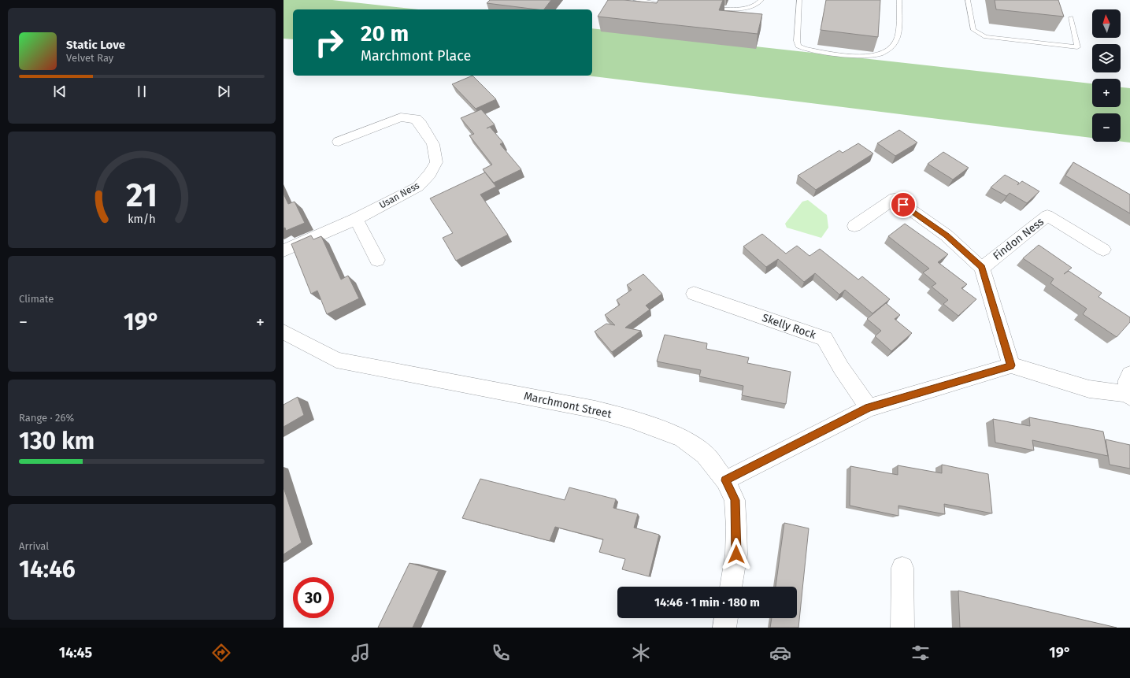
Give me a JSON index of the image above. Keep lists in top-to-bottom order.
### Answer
{
  "streets": {
    "street": [
      "Usan Ness",
      "Findon Ness",
      "Skelly Rock",
      "Marchmont Street"
    ]
  },
  "north": "top",
  "page": {
    "map_buttons": ["+", "−"],
    "turn": ["20 m", "Marchmont Place"],
    "song": ["Static Love", "Velvet Ray"],
    "tile": [
      "Climate",
      ["Range · 26%", "130 km"],
      ["Arrival", "14:46"]
    ],
    "heat": ["−", "19°", "+"],
    "limit": "30",
    "trip": "14:46 · 1 min · 180 m",
    "tabs": ["14:45", "19°"],
    "gauge": ["21", "km/h"]
  }
}
